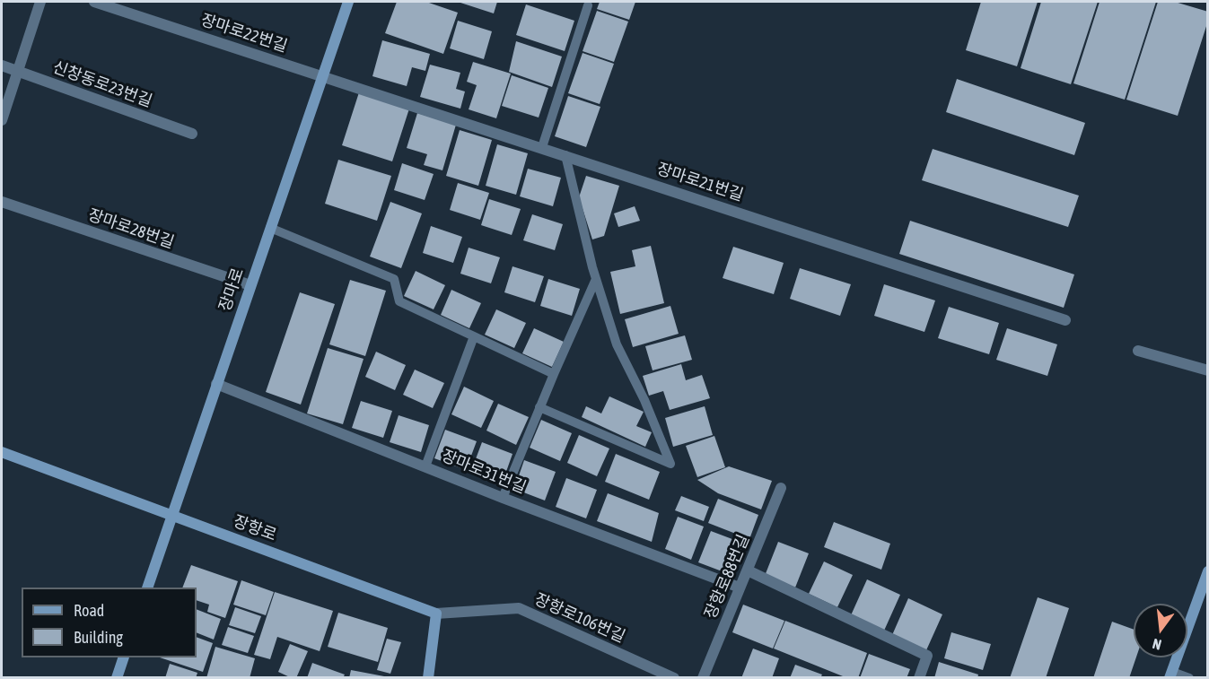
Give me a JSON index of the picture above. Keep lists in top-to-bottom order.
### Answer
{
  "streets": {
    "main road": ["장마로", "장항로"],
    "street": [
      "장마로22번길",
      "신창동로23번길",
      "장마로21번길",
      "장마로28번길",
      "장마로31번길",
      "장항로88번길",
      "장항로106번길"
    ]
  },
  "crossings": [
    ["장마로22번길", "장마로21번길"],
    ["장마로22번길", "장마로"],
    ["장마로21번길", "장마로"],
    ["장마로28번길", "장마로"],
    ["장마로", "장마로31번길"],
    ["장마로", "장항로"],
    ["장마로31번길", "장항로88번길"],
    ["장항로", "장항로106번길"]
  ],
  "legend": ["Road", "Building"],
  "north": "bottom"
}
